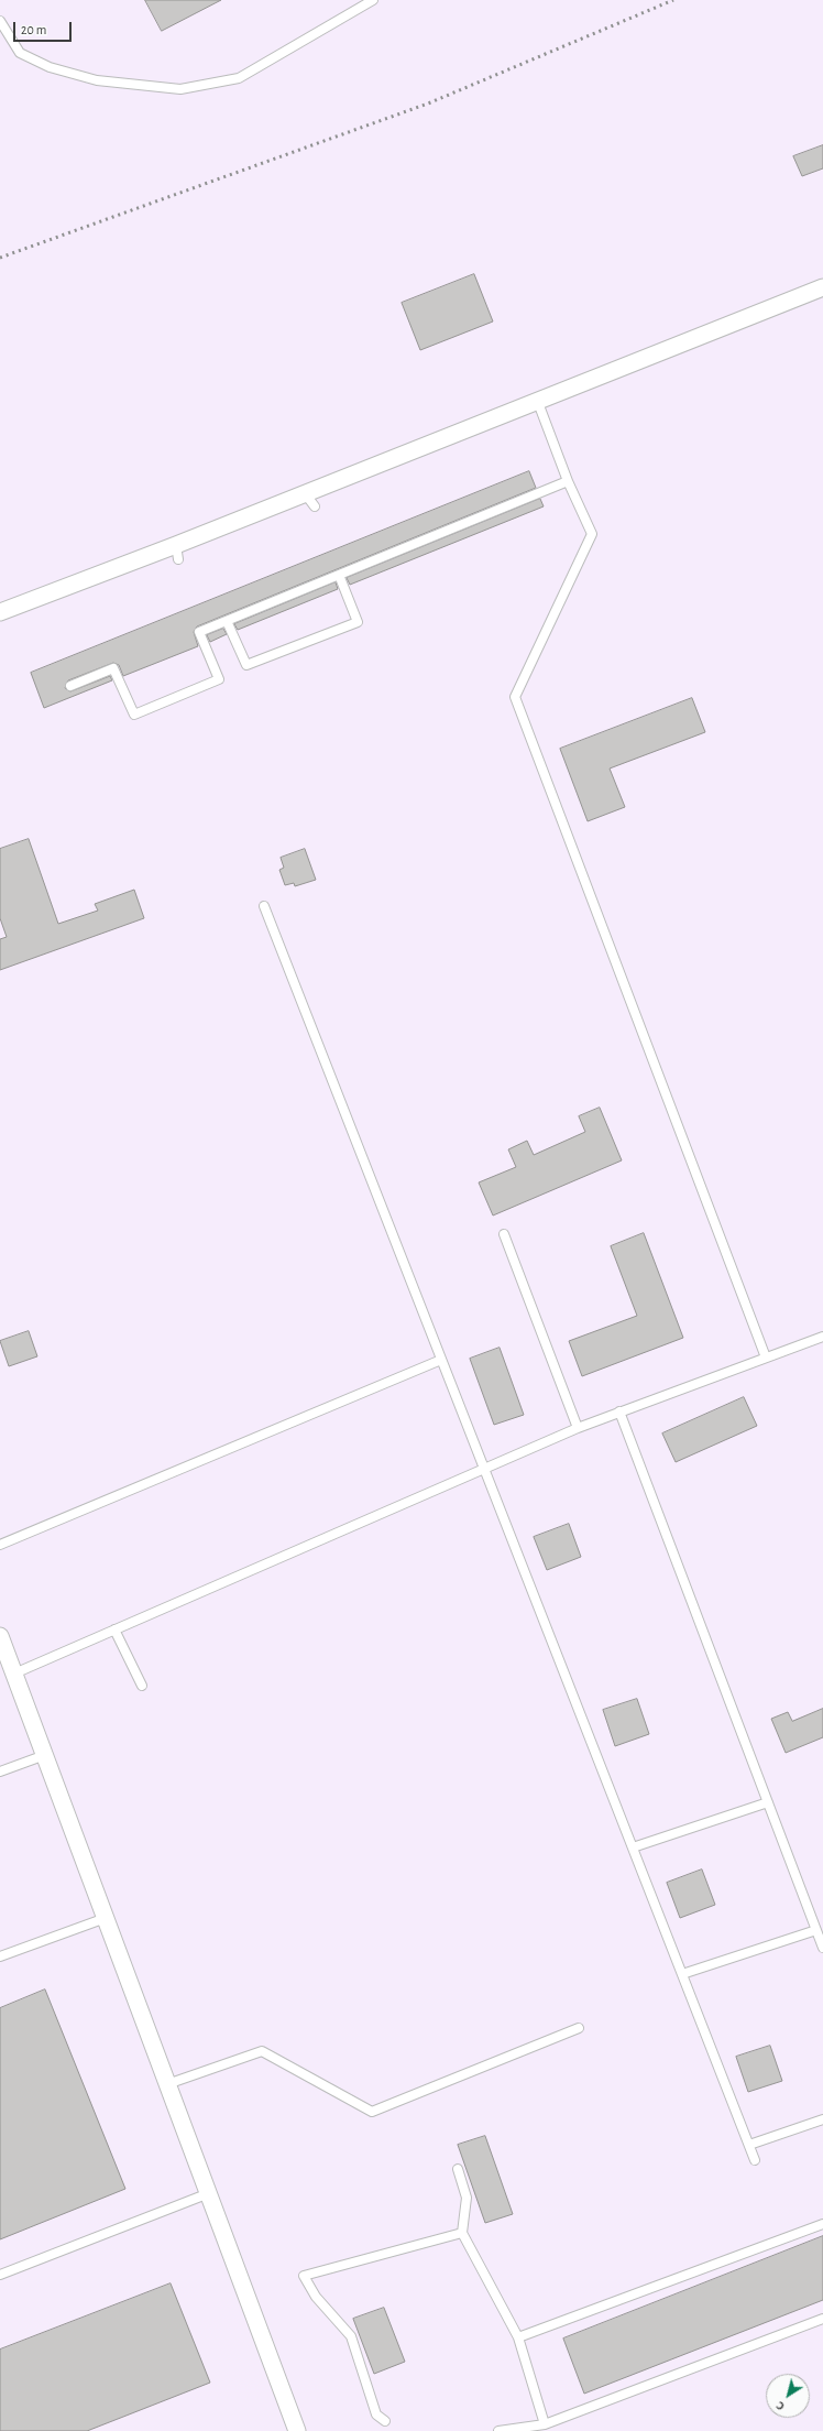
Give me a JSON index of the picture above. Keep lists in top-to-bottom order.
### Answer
{
  "scale_bar": "20 m",
  "north": "bottom left"
}
